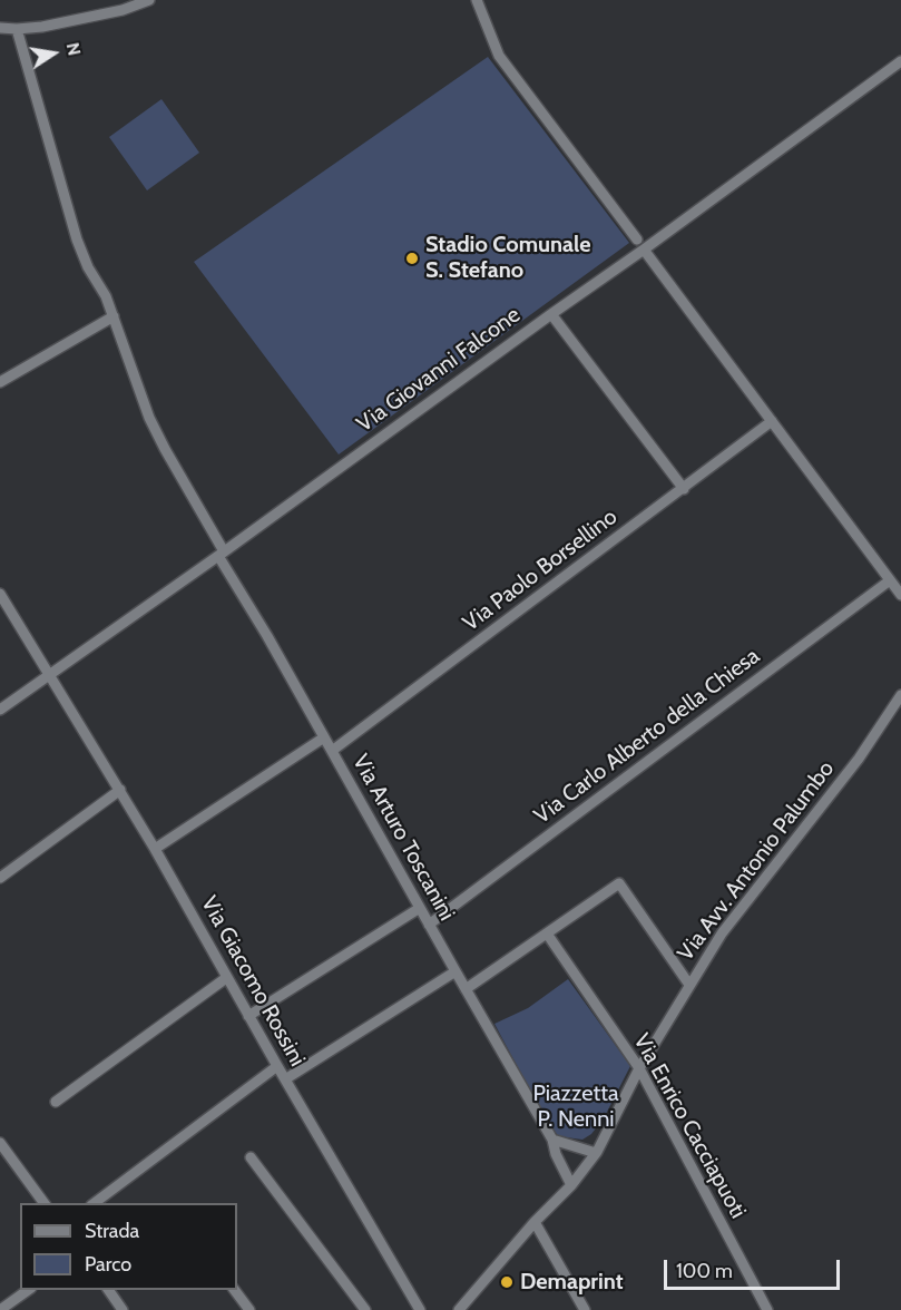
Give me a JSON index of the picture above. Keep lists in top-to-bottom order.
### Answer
{
  "streets": {
    "street": [
      "Via Giovanni Falcone",
      "Via Paolo Borsellino",
      "Via Carlo Alberto della Chiesa",
      "Via Arturo Toscanini",
      "Via Avv. Antonio Palumbo",
      "Via Giacomo Rossini",
      "Via Enrico Cacciapuoti"
    ]
  },
  "crossings": [
    ["Via Giovanni Falcone", "Via Arturo Toscanini"],
    ["Via Giovanni Falcone", "Via Giacomo Rossini"],
    ["Via Paolo Borsellino", "Via Arturo Toscanini"],
    ["Via Carlo Alberto della Chiesa", "Via Arturo Toscanini"],
    ["Via Arturo Toscanini", "Via Avv. Antonio Palumbo"],
    ["Via Avv. Antonio Palumbo", "Via Enrico Cacciapuoti"]
  ],
  "parks": ["Piazzetta P. Nenni"],
  "places": ["Stadio Comunale S. Stefano", "Demaprint"],
  "legend": ["Strada", "Parco"],
  "scale_bar": "100 m",
  "north": "right"
}
